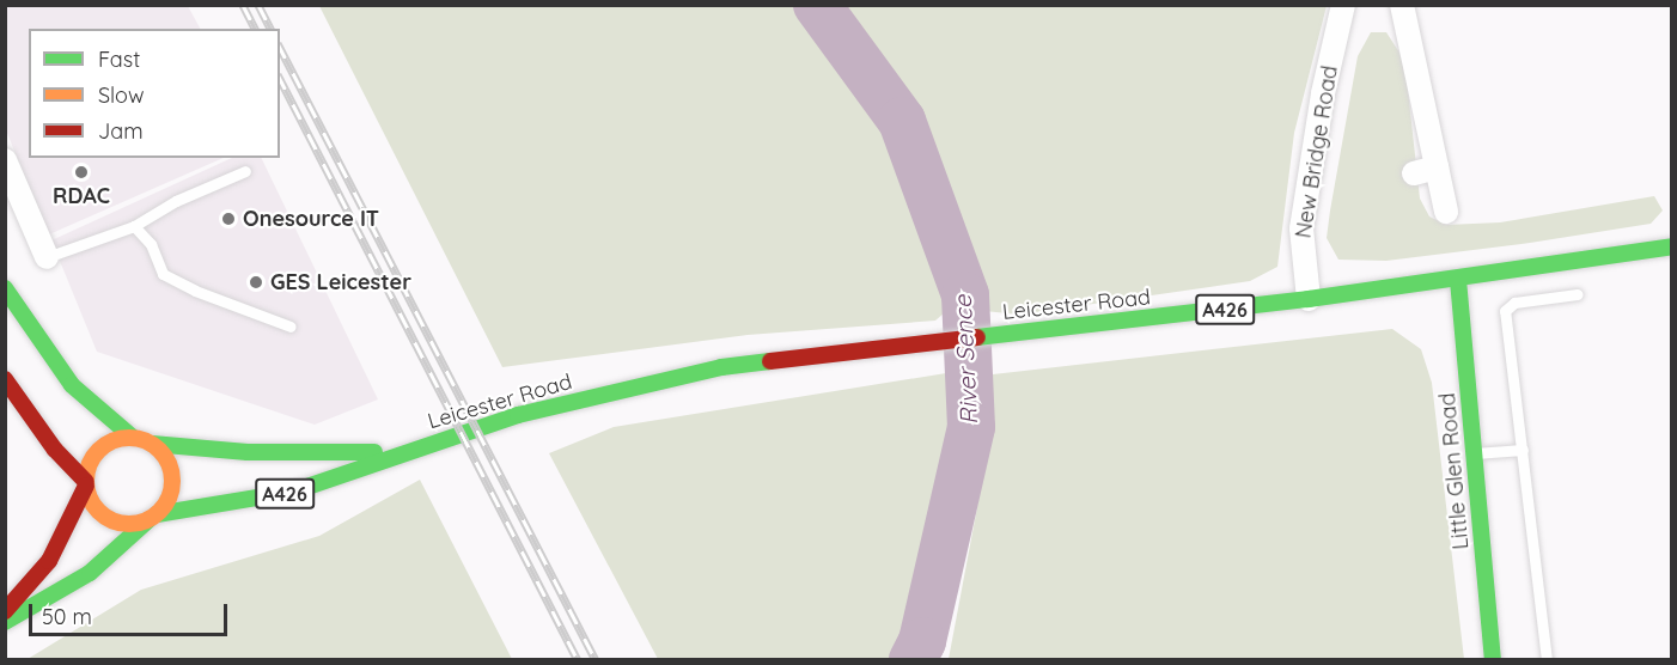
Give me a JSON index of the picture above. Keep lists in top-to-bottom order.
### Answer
{
  "streets": {
    "main road": ["Leicester Road", "A426", "Little Glen Road"],
    "street": ["New Bridge Road"]
  },
  "crossings": [
    ["New Bridge Road", "Leicester Road"],
    ["Leicester Road", "Little Glen Road"]
  ],
  "water": ["River Sence"],
  "places": ["RDAC", "Onesource IT", "GES Leicester"],
  "legend": ["Fast", "Slow", "Jam"],
  "scale_bar": "50 m"
}
